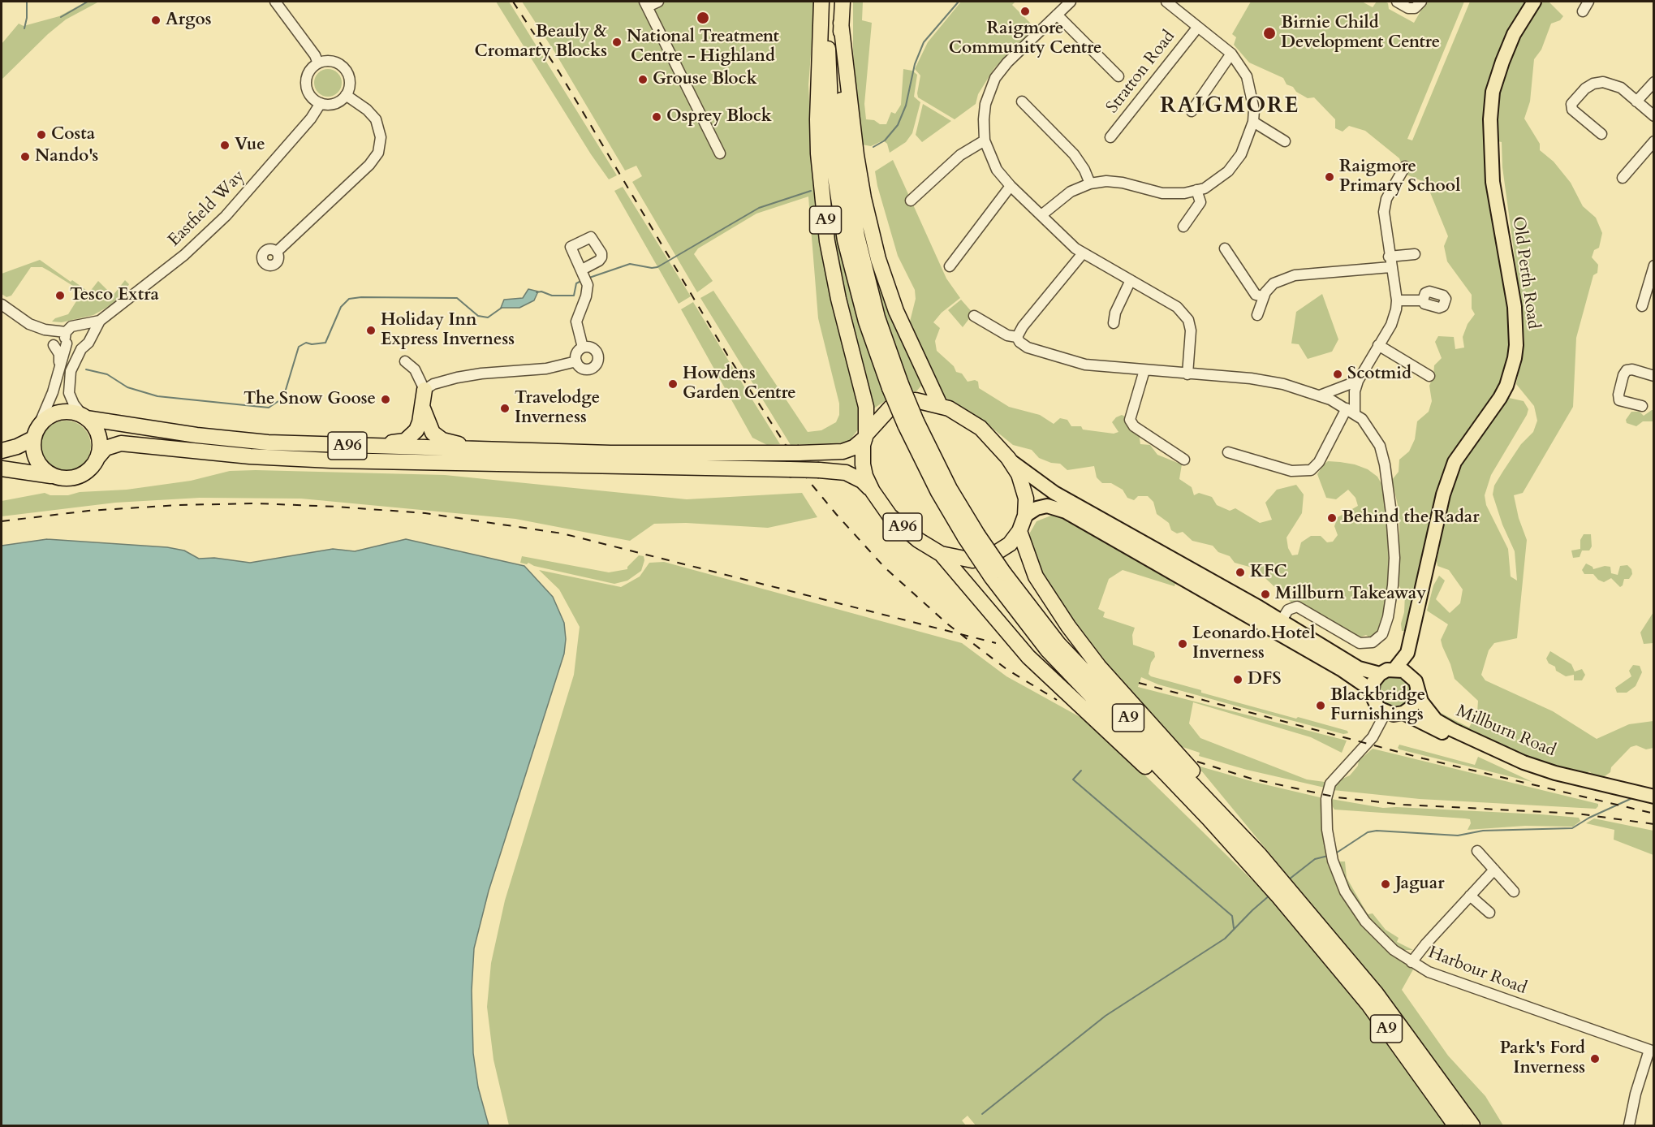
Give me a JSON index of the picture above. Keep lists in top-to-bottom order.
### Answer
{
  "streets": {
    "highway": ["A9", "A96"],
    "main road": ["Old Perth Road", "Millburn Road"],
    "street": ["Stratton Road", "Eastfield Way", "Harbour Road"]
  },
  "crossings": [
    ["A9", "A96"],
    ["Old Perth Road", "Millburn Road"],
    ["Old Perth Road", "Harbour Road"],
    ["Millburn Road", "Harbour Road"]
  ],
  "districts": ["RAIGMORE"],
  "places": [
    "Raigmore Community Centre",
    "National Treatment Centre - Highland",
    "Argos",
    "Birnie Child Development Centre",
    "Beauly & Cromarty Blocks",
    "Grouse Block",
    "Osprey Block",
    "Costa",
    "Vue",
    "Nando's",
    "Raigmore Primary School",
    "Tesco Extra",
    "Holiday Inn Express Inverness",
    "Scotmid",
    "Howdens Garden Centre",
    "The Snow Goose",
    "Travelodge Inverness",
    "Behind the Radar",
    "KFC",
    "Millburn Takeaway",
    "Leonardo Hotel Inverness",
    "DFS",
    "Blackbridge Furnishings",
    "Jaguar",
    "Park's Ford Inverness"
  ]
}
